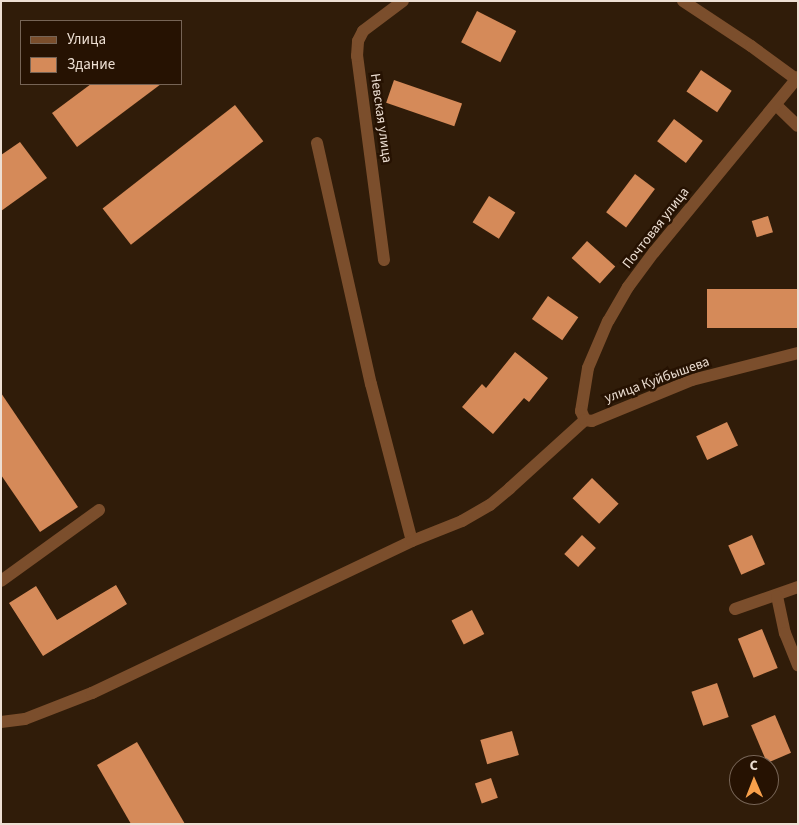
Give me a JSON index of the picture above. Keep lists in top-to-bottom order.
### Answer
{
  "streets": {
    "street": ["Невская улица", "Почтовая улица", "улица Куйбышева"]
  },
  "crossings": [
    ["Почтовая улица", "улица Куйбышева"]
  ],
  "legend": ["Улица", "Здание"],
  "north": "top"
}
